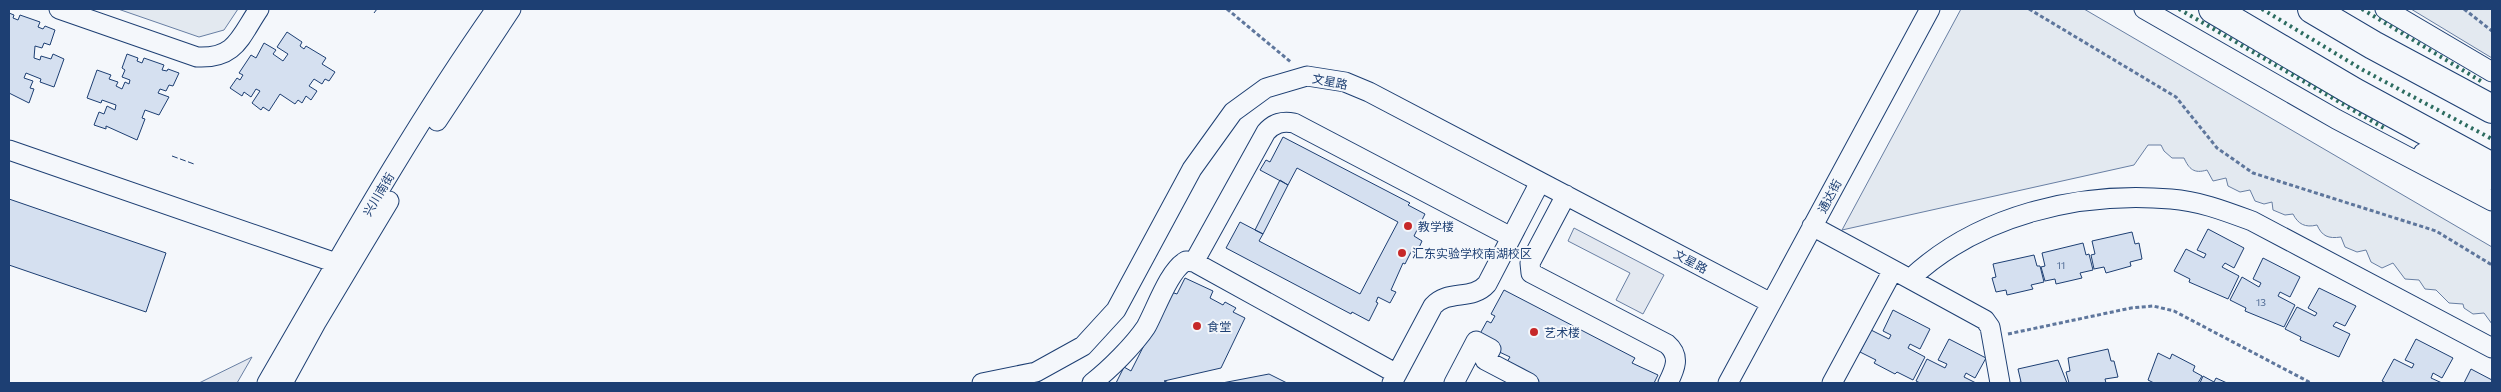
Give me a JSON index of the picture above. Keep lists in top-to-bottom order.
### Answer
{
  "streets": {
    "street": ["文星路", "兴川南街", "通达街"]
  },
  "crossings": [
    ["文星路", "通达街"]
  ],
  "places": [
    "教学楼",
    "汇东实验学校南湖校区",
    "食堂",
    "艺术楼"
  ],
  "house_numbers": ["11", "13"]
}
